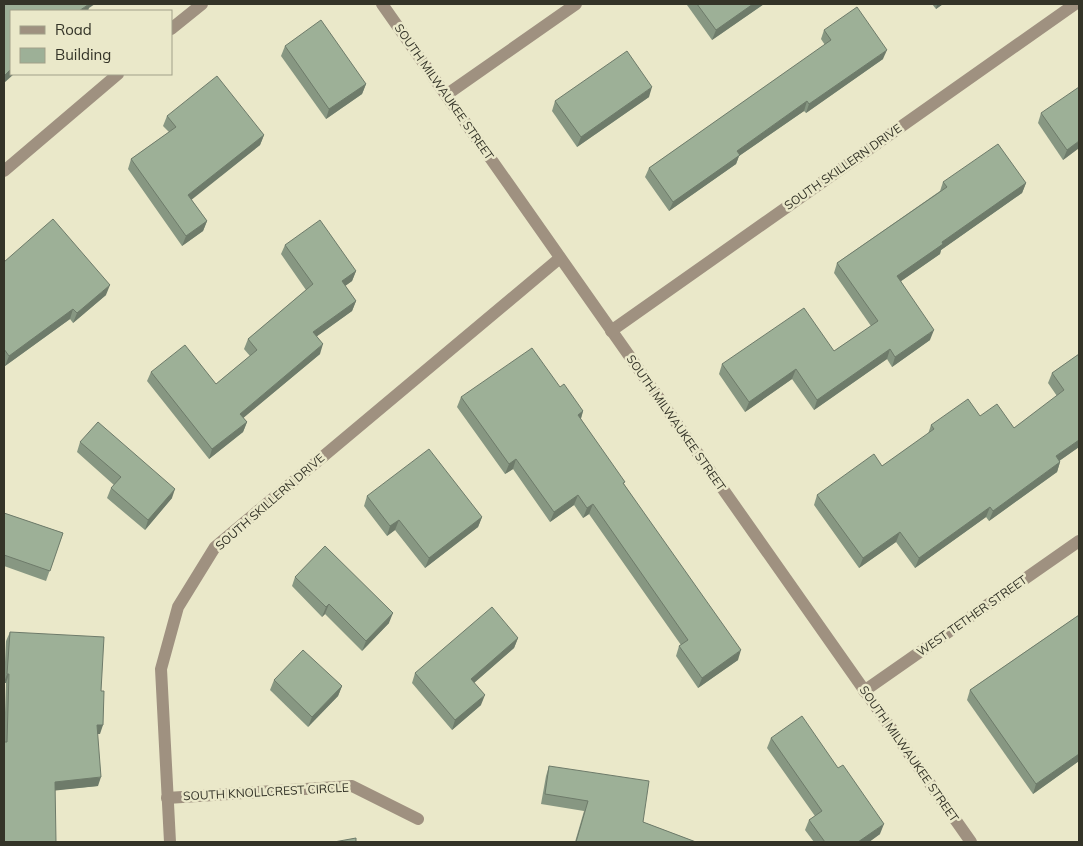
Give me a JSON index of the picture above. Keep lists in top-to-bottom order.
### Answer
{
  "streets": {
    "street": [
      "SOUTH MILWAUKEE STREET",
      "SOUTH SKILLERN DRIVE",
      "WEST TETHER STREET",
      "SOUTH KNOLLCREST CIRCLE"
    ]
  },
  "crossings": [
    ["SOUTH MILWAUKEE STREET", "SOUTH SKILLERN DRIVE"],
    ["SOUTH MILWAUKEE STREET", "WEST TETHER STREET"],
    ["SOUTH SKILLERN DRIVE", "SOUTH KNOLLCREST CIRCLE"]
  ],
  "legend": ["Road", "Building"]
}
